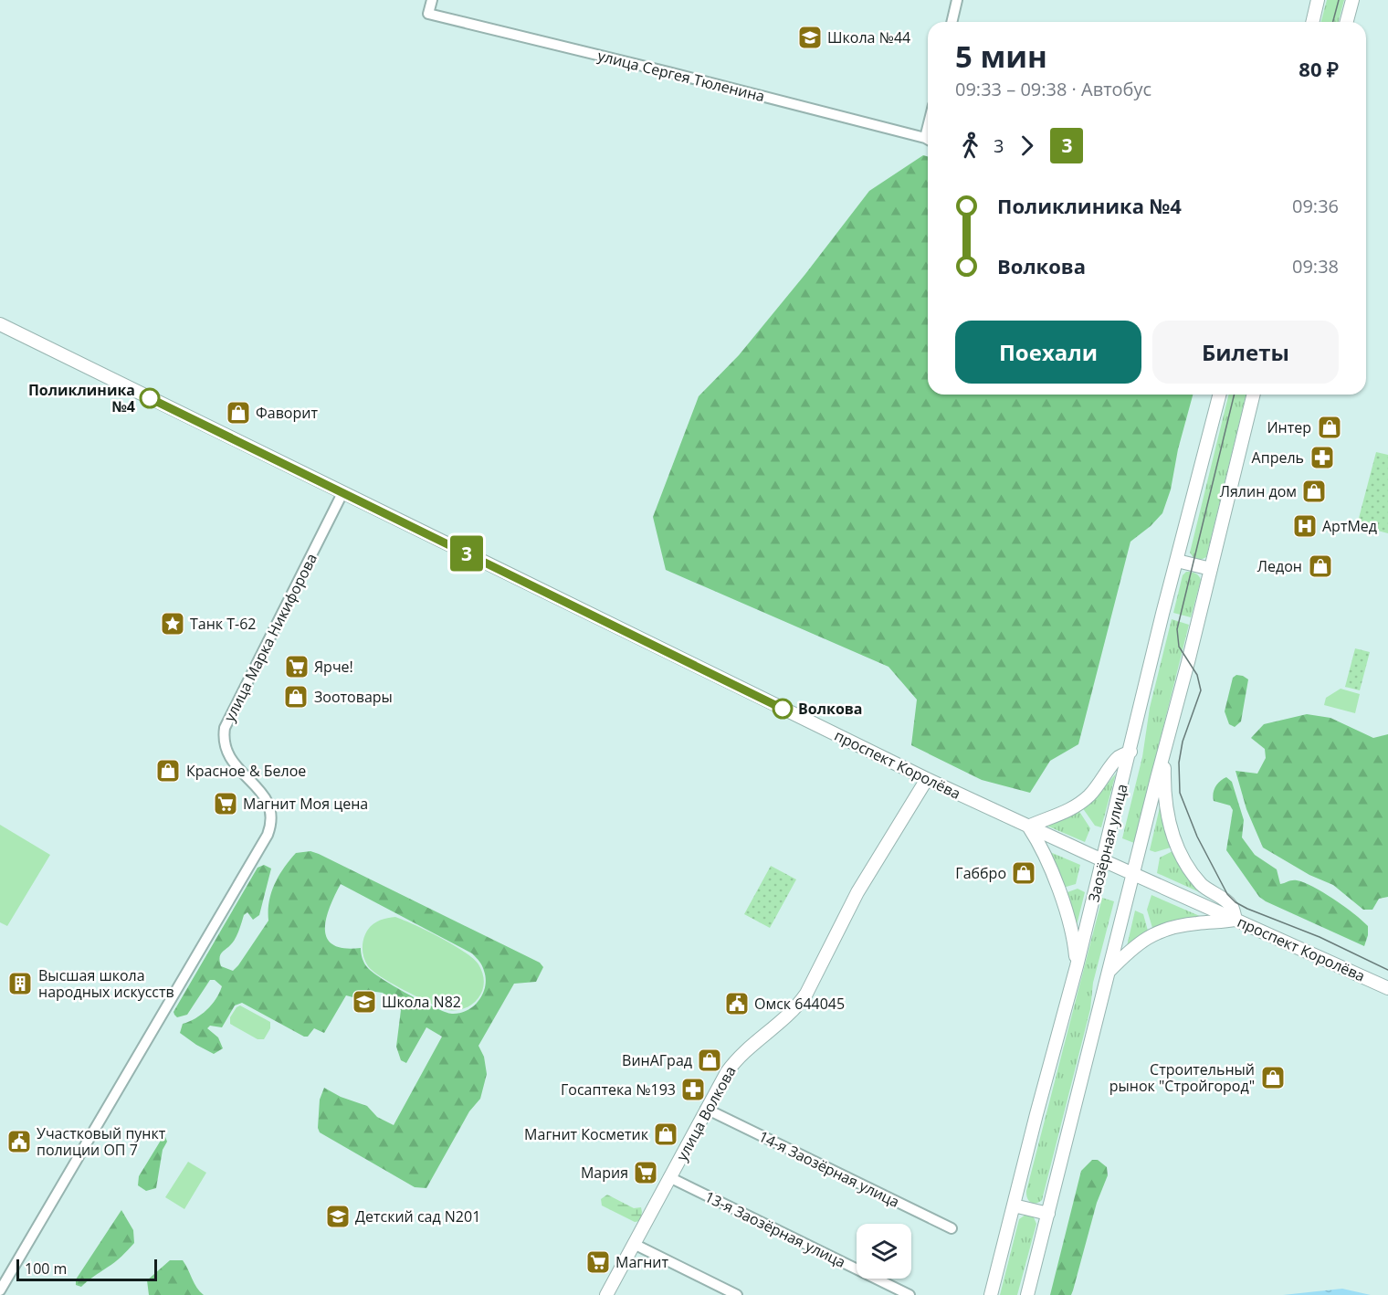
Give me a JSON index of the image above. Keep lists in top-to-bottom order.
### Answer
{
  "streets": {
    "main road": ["проспект Королёва", "Заозёрная улица", "улица Волкова"],
    "street": [
      "улица Сергея Тюленина",
      "улица Марка Никифорова",
      "14-я Заозёрная улица",
      "13-я Заозёрная улица"
    ]
  },
  "crossings": [
    ["улица Марка Никифорова", "проспект Королёва"],
    ["проспект Королёва", "Заозёрная улица"],
    ["проспект Королёва", "улица Волкова"],
    ["улица Волкова", "14-я Заозёрная улица"],
    ["улица Волкова", "13-я Заозёрная улица"]
  ],
  "places": {
    "school or university": ["Школа №44", "Школа N82", "Детский сад N201"],
    "other": ["Поликлиника №4", "Волкова"],
    "shop": [
      "Фаворит",
      "Интер",
      "Лялин дом",
      "Ледон",
      "Зоотовары",
      "Красное & Белое",
      "Габбро",
      "ВинАГрад",
      "Строительный рынок \"Стройгород\"",
      "Магнит Косметик"
    ],
    "pharmacy": ["Апрель", "Госаптека №193"],
    "hospital": ["АртМед"],
    "place": ["Танк Т-62"],
    "supermarket": [
      "Ярче!",
      "Магнит Моя цена",
      "Мария",
      "Магнит"
    ],
    "building": ["Высшая школа народных искусств"],
    "public building": ["Омск 644045", "Участковый пункт полиции ОП 7"]
  },
  "lines": ["bus line 3"],
  "scale_bar": "100 m",
  "page": {
    "on_map": "3",
    "heading": ["5 мин", "09:33 – 09:38 · Автобус", "80 ₽"],
    "legs": ["3", "3"],
    "list": [
      {
        "name": "Поликлиника №4",
        "value": "09:36"
      },
      {
        "name": "Волкова",
        "value": "09:38"
      }
    ],
    "buttons": ["Поехали", "Билеты"],
    "scale": "100 m"
  }
}
